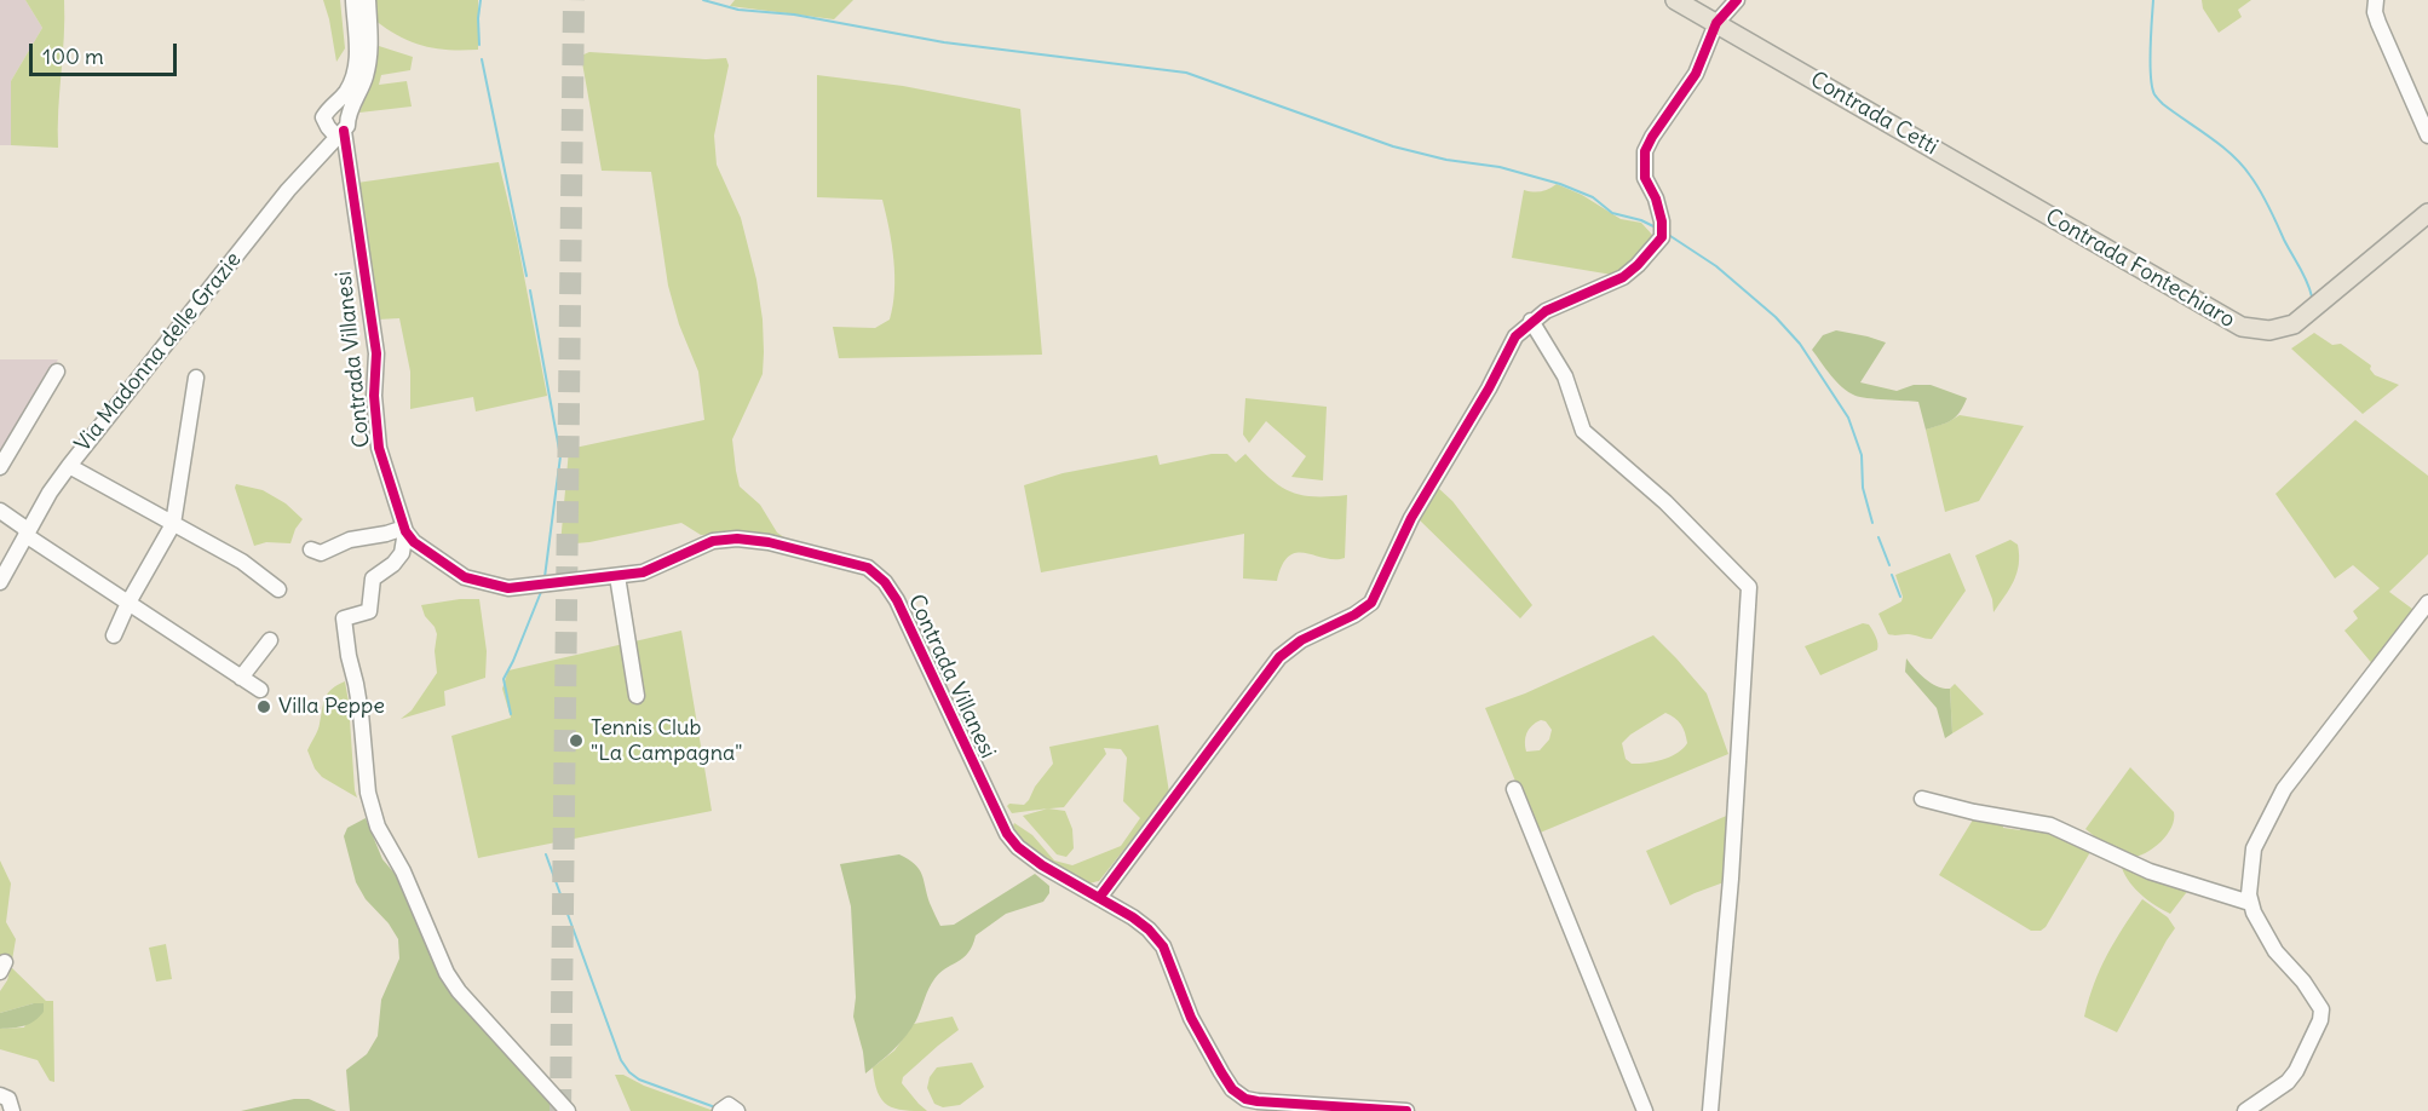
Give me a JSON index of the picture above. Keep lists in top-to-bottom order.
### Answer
{
  "streets": {
    "main road": ["Contrada Cetti", "Contrada Fontechiaro"],
    "street": ["Via Madonna delle Grazie", "Contrada Villanesi"]
  },
  "crossings": [
    ["Contrada Cetti", "Contrada Fontechiaro"],
    ["Via Madonna delle Grazie", "Contrada Villanesi"]
  ],
  "places": ["Villa Peppe", "Tennis Club \"La Campagna\""],
  "scale_bar": "100 m"
}
